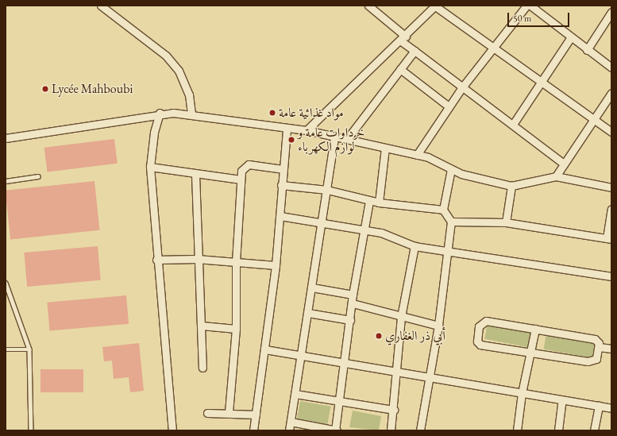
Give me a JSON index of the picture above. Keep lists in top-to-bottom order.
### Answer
{
  "places": [
    "Lycée Mahboubi",
    "مواد غذائية عامة",
    "خرداوات عامة و لوازم الكهرباء",
    "أبي ذر الغفاري"
  ],
  "scale_bar": "50 m"
}
